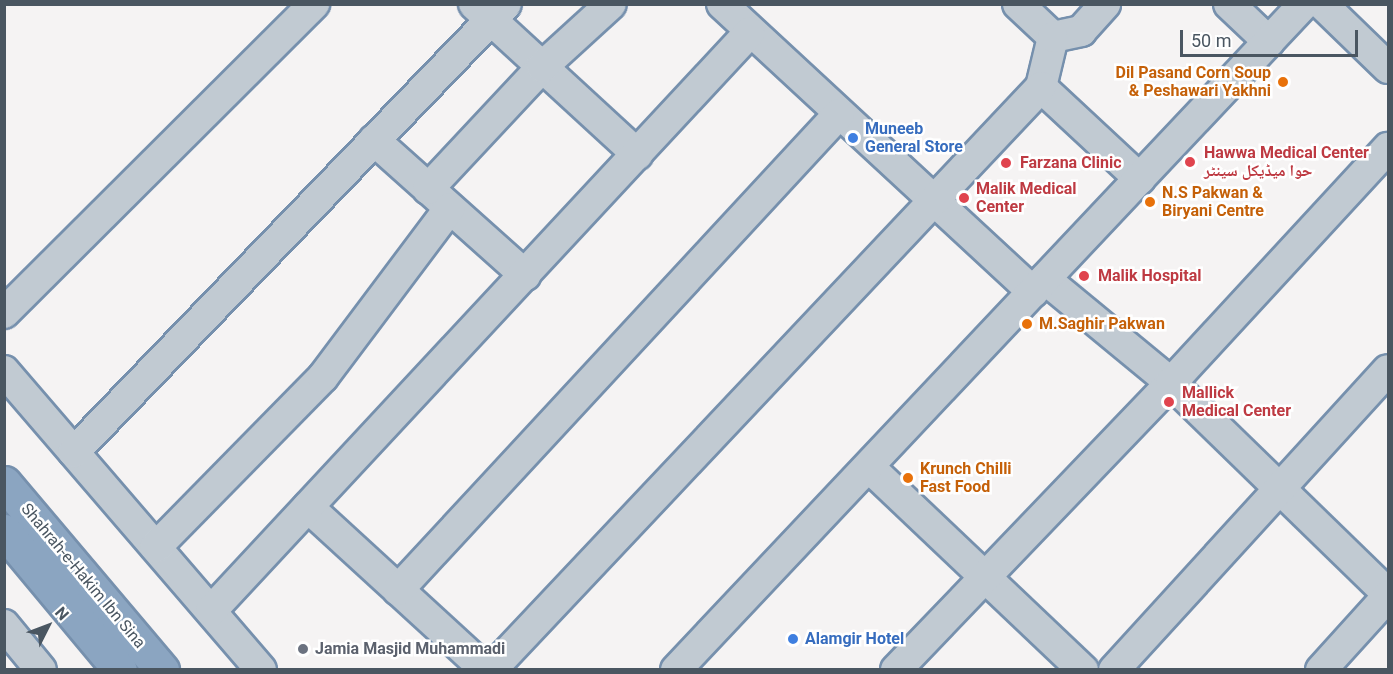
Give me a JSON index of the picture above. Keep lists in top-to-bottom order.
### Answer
{
  "streets": {
    "highway": ["Shahrah-e-Hakim Ibn Sina"]
  },
  "places": [
    "Dil Pasand Corn Soup & Peshawari Yakhni",
    "Muneeb General Store",
    "Hawwa Medical Center حوا میڈیکل سینٹر",
    "Farzana Clinic",
    "Malik Medical Center",
    "N.S Pakwan & Biryani Centre",
    "Malik Hospital",
    "M.Saghir Pakwan",
    "Mallick Medical Center",
    "Krunch Chilli Fast Food",
    "Alamgir Hotel",
    "Jamia Masjid Muhammadi"
  ],
  "scale_bar": "50 m",
  "north": "top right"
}
